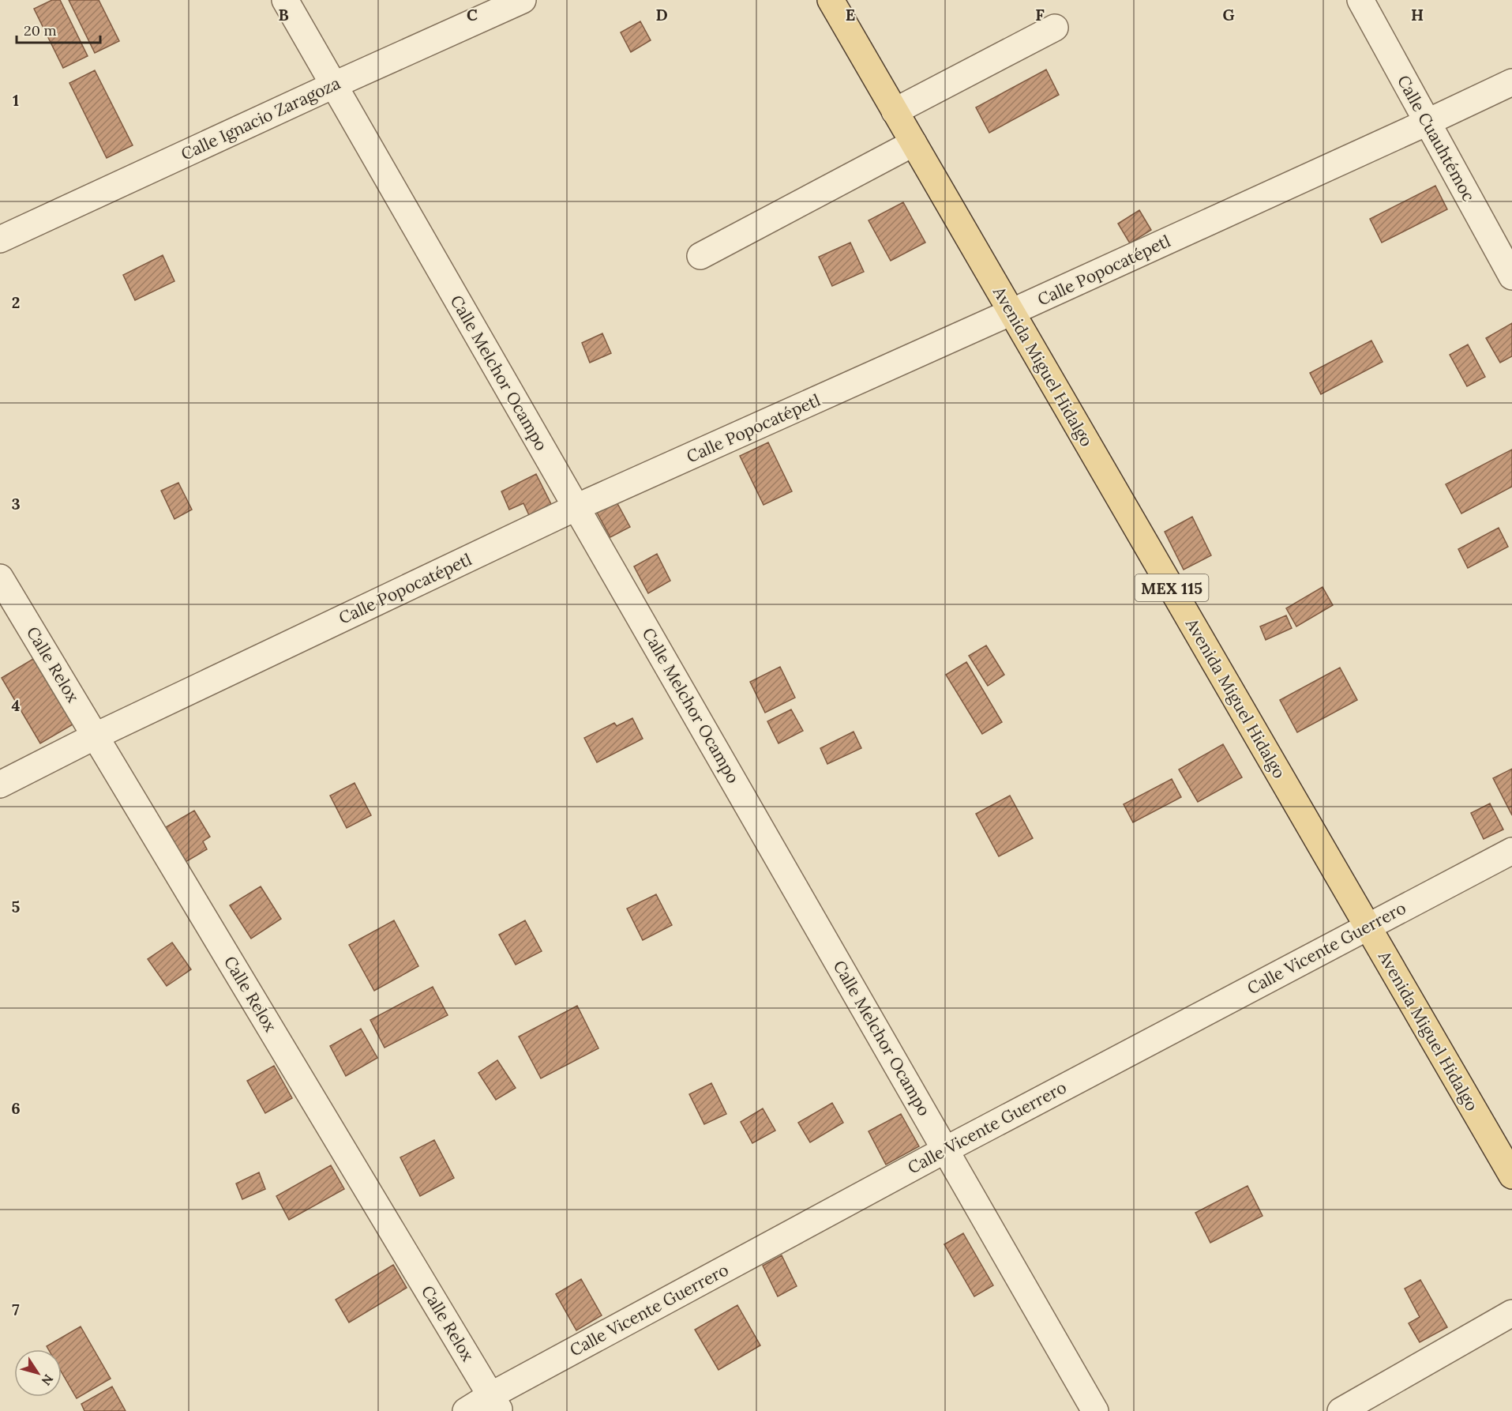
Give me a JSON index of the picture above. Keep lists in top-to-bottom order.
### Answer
{
  "streets": {
    "main road": ["Avenida Miguel Hidalgo", "MEX 115"],
    "street": [
      "Calle Ignacio Zaragoza",
      "Calle Cuauhtémoc",
      "Calle Popocatépetl",
      "Calle Melchor Ocampo",
      "Calle Relox",
      "Calle Vicente Guerrero"
    ]
  },
  "crossings": [
    ["Calle Ignacio Zaragoza", "Calle Melchor Ocampo"],
    ["Calle Cuauhtémoc", "Calle Popocatépetl"],
    ["Calle Popocatépetl", "Avenida Miguel Hidalgo"],
    ["Calle Popocatépetl", "Calle Melchor Ocampo"],
    ["Calle Popocatépetl", "Calle Relox"],
    ["Avenida Miguel Hidalgo", "Calle Vicente Guerrero"],
    ["Calle Melchor Ocampo", "Calle Vicente Guerrero"],
    ["Calle Relox", "Calle Vicente Guerrero"]
  ],
  "scale_bar": "20 m",
  "north": "bottom right",
  "grid": {
    "columns": [
      "B",
      "C",
      "D",
      "E",
      "F",
      "G",
      "H"
    ],
    "rows": [
      "1",
      "2",
      "3",
      "4",
      "5",
      "6",
      "7"
    ]
  }
}
